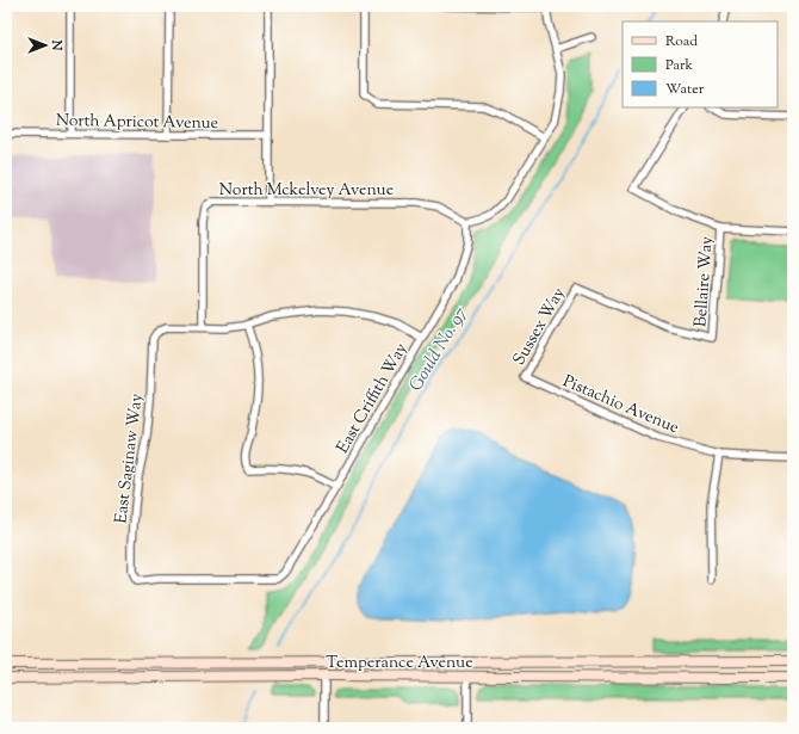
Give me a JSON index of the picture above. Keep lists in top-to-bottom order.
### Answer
{
  "streets": {
    "main road": ["Temperance Avenue"],
    "street": [
      "North Apricot Avenue",
      "North Mckelvey Avenue",
      "Bellaire Way",
      "Sussex Way",
      "East Criffith Way",
      "Pistachio Avenue",
      "East Saginaw Way"
    ]
  },
  "crossings": [
    ["North Mckelvey Avenue", "East Criffith Way"],
    ["North Mckelvey Avenue", "East Saginaw Way"],
    ["Bellaire Way", "Sussex Way"],
    ["Sussex Way", "Pistachio Avenue"],
    ["East Criffith Way", "East Saginaw Way"]
  ],
  "water": ["Gould No. 97"],
  "legend": ["Road", "Park", "Water"],
  "north": "right"
}
